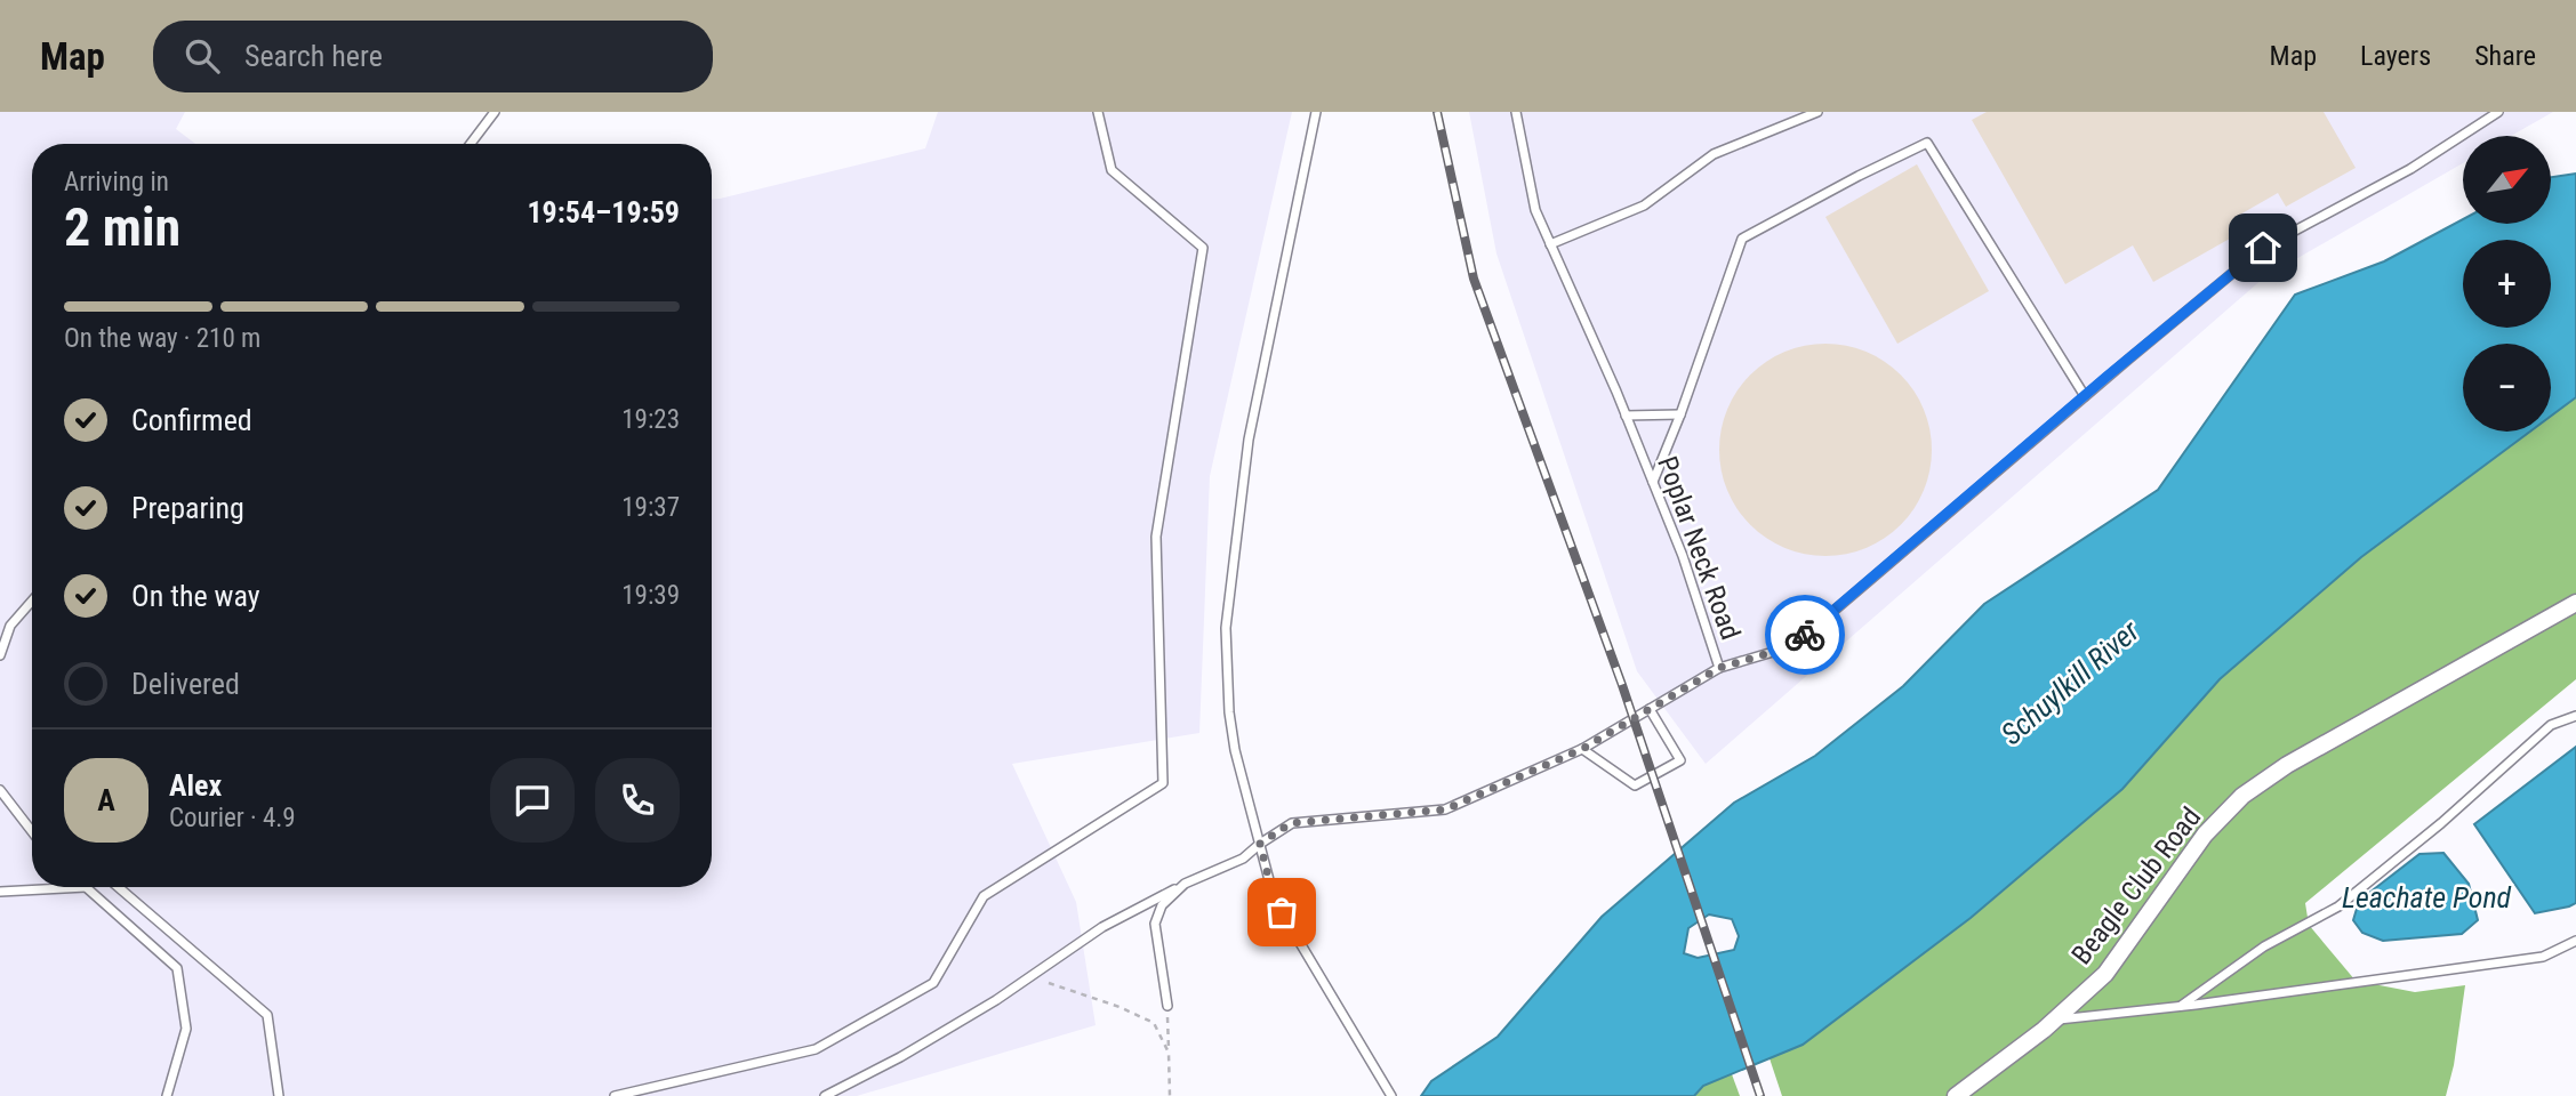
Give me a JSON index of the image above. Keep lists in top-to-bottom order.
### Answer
{
  "streets": {
    "street": ["Beagle Club Road"],
    "lane": ["Poplar Neck Road"]
  },
  "water": ["Schuylkill River", "Leachate Pond"],
  "north": "top right",
  "page": {
    "header": "Map",
    "search": "Search here",
    "nav": ["Map", "Layers", "Share"],
    "map_buttons": ["+", "−"],
    "heading": ["2 min", "Arriving in", "19:54–19:59"],
    "panel": ["Alex", "Courier · 4.9"],
    "bar": "On the way · 210 m",
    "list": [
      ["Confirmed", "19:23"],
      ["Preparing", "19:37"],
      ["On the way", "19:39"],
      "Delivered"
    ],
    "round": "A"
  }
}
